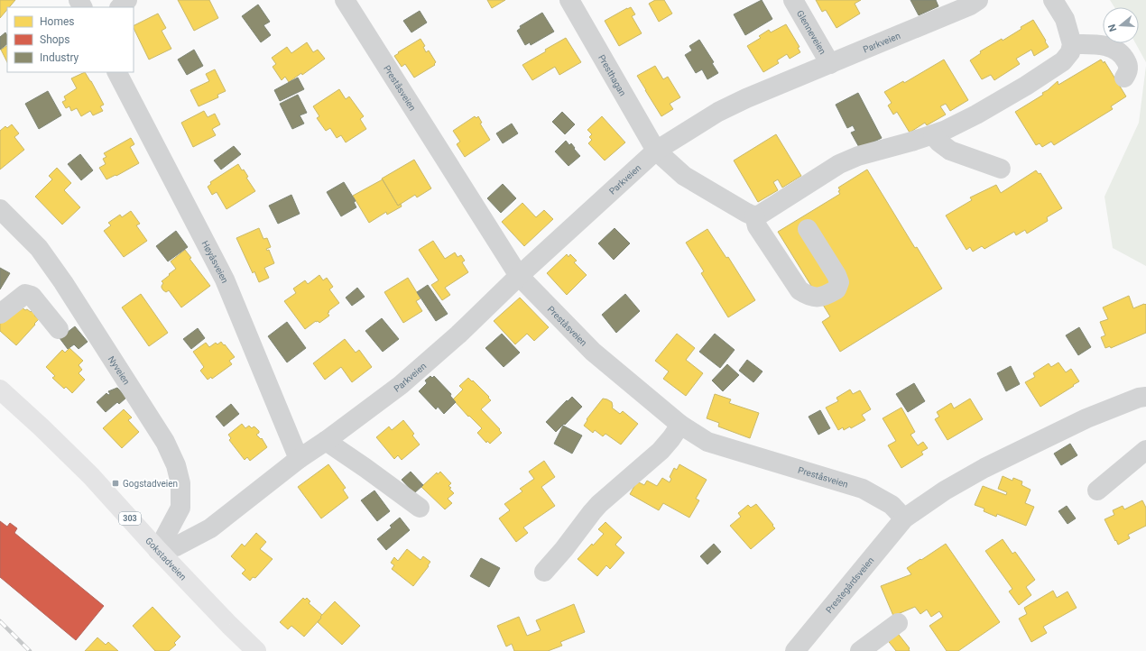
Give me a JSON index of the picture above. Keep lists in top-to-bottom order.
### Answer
{
  "streets": {
    "main road": ["303", "Gokstadveien"],
    "street": [
      "Glenneveien",
      "Parkveien",
      "Presthagan",
      "Preståsveien",
      "Høyåsveien",
      "Nyveien",
      "Prestegårdsveien"
    ]
  },
  "crossings": [
    ["Glenneveien", "Parkveien"],
    ["Parkveien", "Presthagan"],
    ["Parkveien", "Preståsveien"],
    ["Parkveien", "Høyåsveien"],
    ["Parkveien", "Nyveien"],
    ["Parkveien", "Gokstadveien"],
    ["Preståsveien", "Prestegårdsveien"],
    ["Nyveien", "Gokstadveien"]
  ],
  "places": {
    "transit": ["Gogstadveien"]
  },
  "legend": ["Homes", "Shops", "Industry"],
  "north": "left"
}
